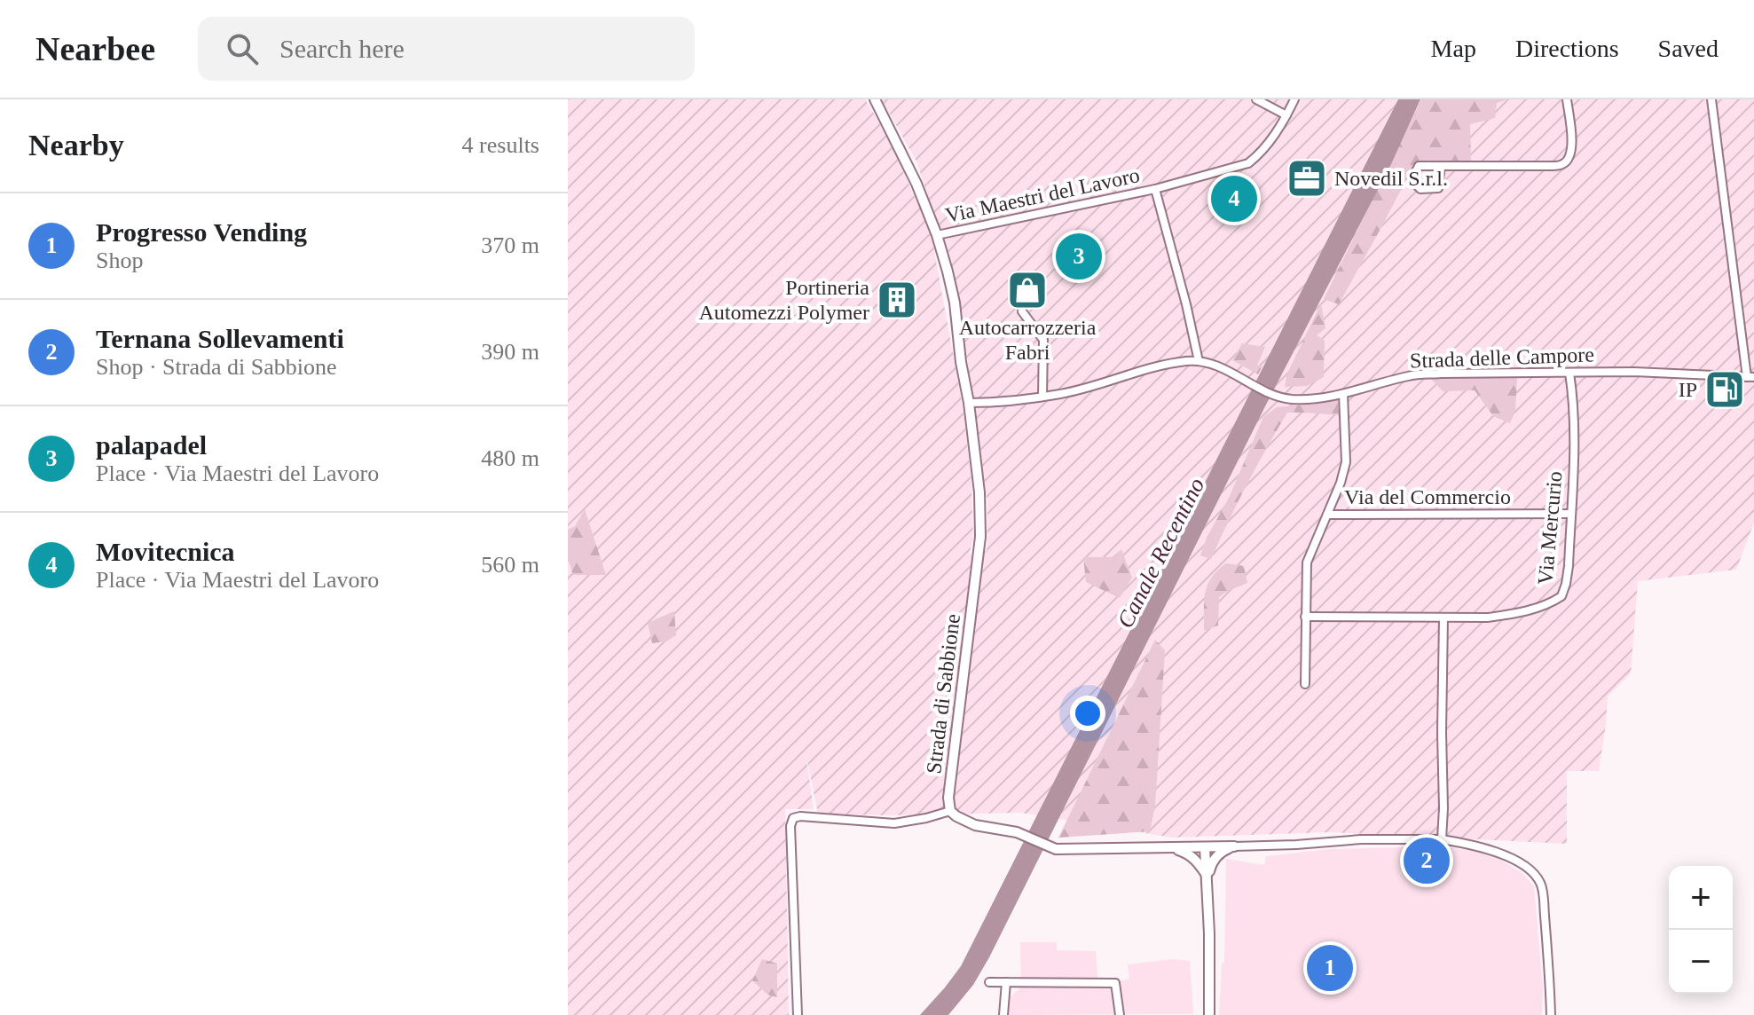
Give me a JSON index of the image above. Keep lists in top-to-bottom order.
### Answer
{
  "streets": {
    "main road": ["Strada di Sabbione"],
    "street": [
      "Via Maestri del Lavoro",
      "Strada delle Campore",
      "Via del Commercio",
      "Via Mercurio"
    ]
  },
  "crossings": [
    ["Via Maestri del Lavoro", "Strada delle Campore"],
    ["Via Maestri del Lavoro", "Strada di Sabbione"],
    ["Strada delle Campore", "Via del Commercio"],
    ["Strada delle Campore", "Via Mercurio"],
    ["Strada delle Campore", "Strada di Sabbione"],
    ["Via del Commercio", "Via Mercurio"]
  ],
  "water": ["Canale Recentino"],
  "places": {
    "office": ["Novedil S.r.l."],
    "shop": ["Autocarrozzeria Fabri"],
    "building": ["Portineria Automezzi Polymer"],
    "fuel station": ["IP"]
  },
  "page": {
    "header": "Nearbee",
    "search": "Search here",
    "nav": ["Map", "Directions", "Saved"],
    "heading": ["Nearby", "4 results"],
    "pins": [
      "4",
      "3",
      "2",
      "1"
    ],
    "list": [
      {
        "mark": "1",
        "name": "Progresso Vending",
        "note": "Shop",
        "value": "370 m"
      },
      {
        "mark": "2",
        "name": "Ternana Sollevamenti",
        "note": "Shop · Strada di Sabbione",
        "value": "390 m"
      },
      {
        "mark": "3",
        "name": "palapadel",
        "note": "Place · Via Maestri del Lavoro",
        "value": "480 m"
      },
      {
        "mark": "4",
        "name": "Movitecnica",
        "note": "Place · Via Maestri del Lavoro",
        "value": "560 m"
      }
    ],
    "map_buttons": ["+", "−"]
  }
}
